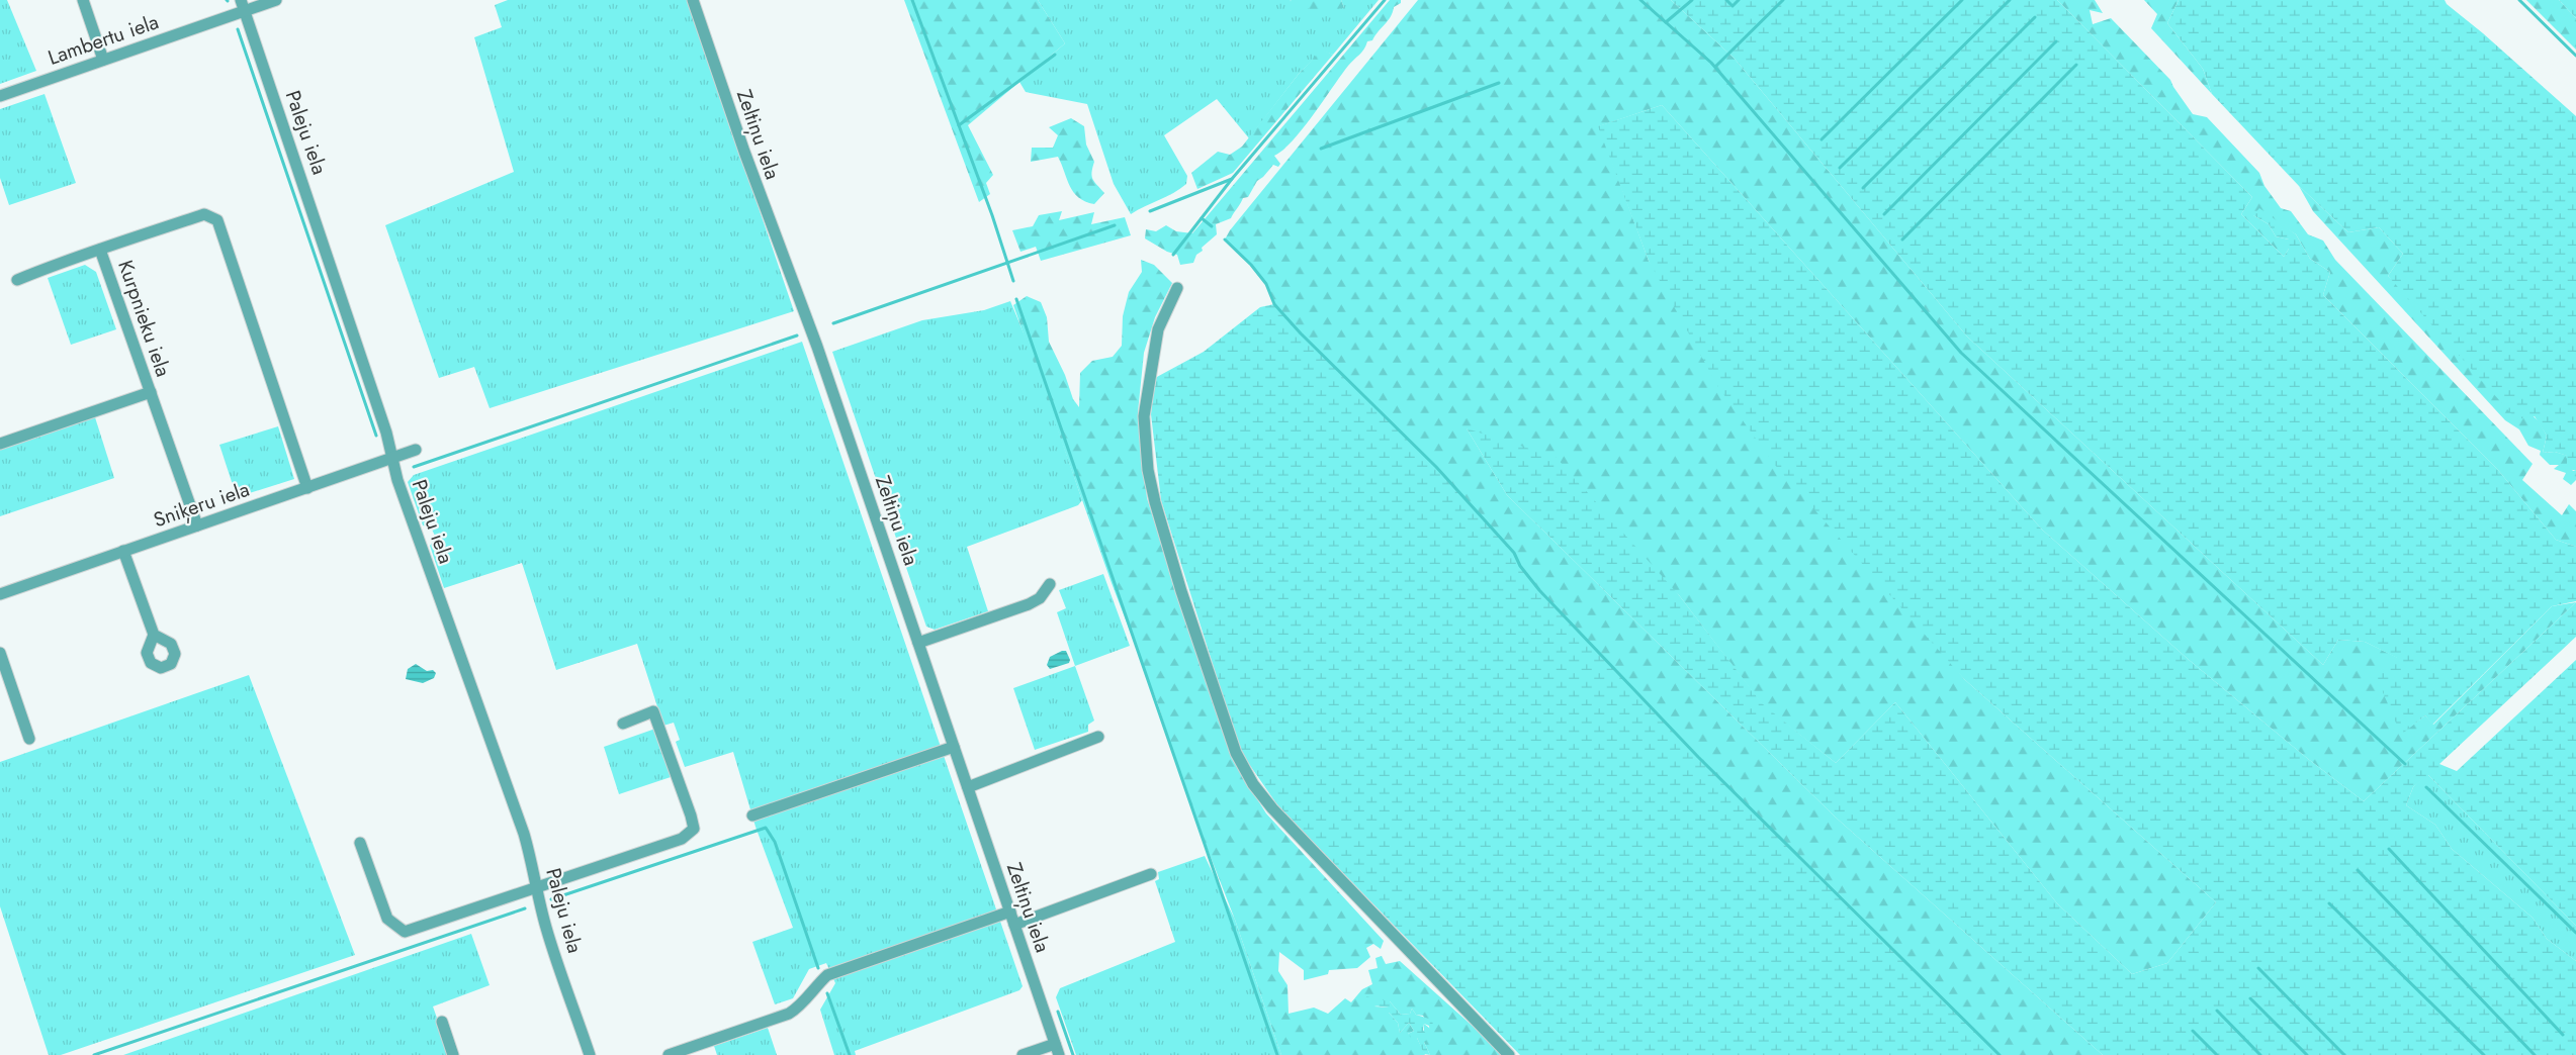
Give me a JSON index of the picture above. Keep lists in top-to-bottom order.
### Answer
{
  "streets": {
    "street": [
      "Lambertu iela",
      "Paleju iela",
      "Zeltiņu iela",
      "Kurpnieku iela",
      "Sniķeru iela"
    ]
  },
  "crossings": [
    ["Lambertu iela", "Paleju iela"],
    ["Paleju iela", "Sniķeru iela"],
    ["Kurpnieku iela", "Sniķeru iela"]
  ]
}
